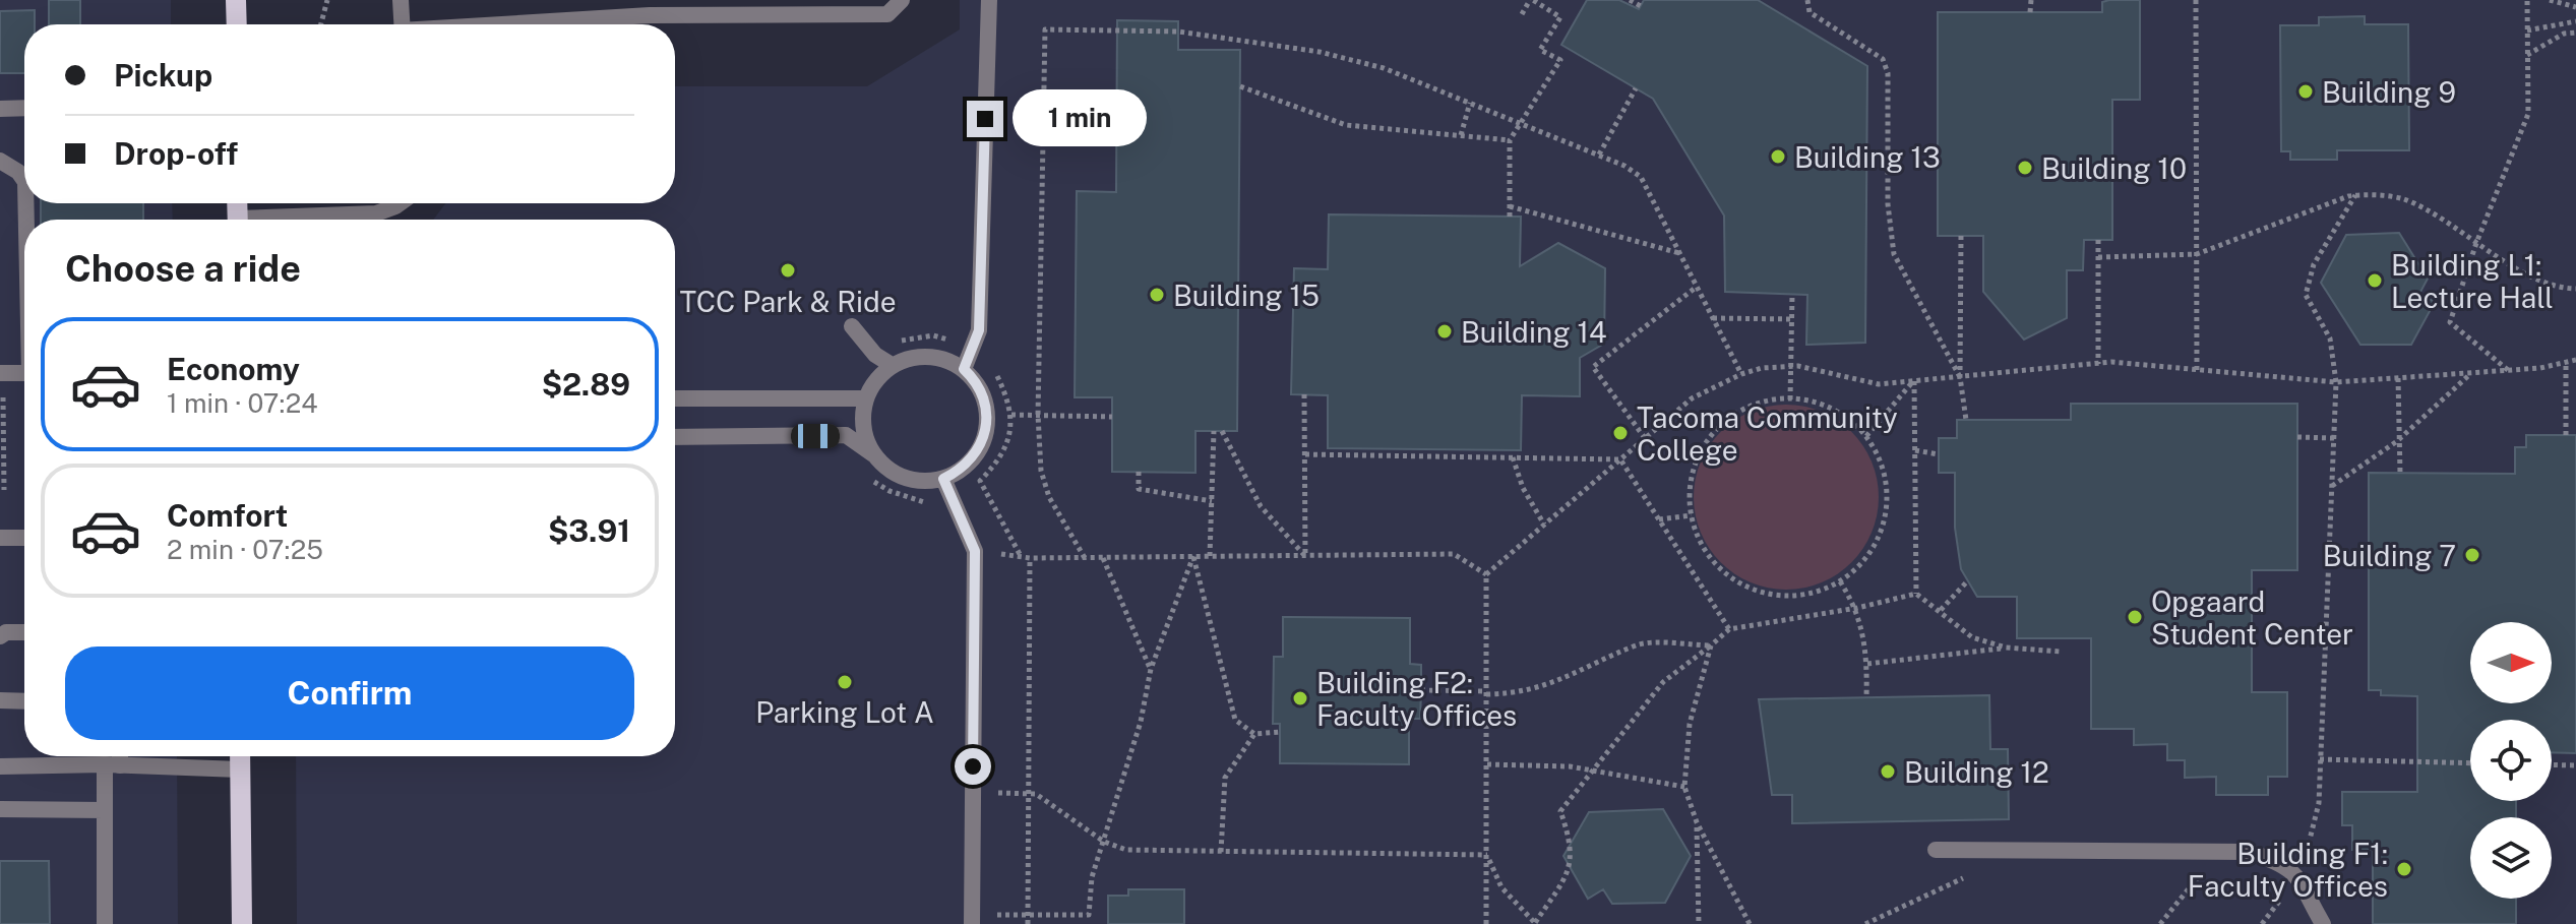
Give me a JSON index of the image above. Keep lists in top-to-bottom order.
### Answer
{
  "places": [
    "Building 9",
    "Building 13",
    "Building 10",
    "TCC Park & Ride",
    "Building L1: Lecture Hall",
    "Building 15",
    "Building 14",
    "Tacoma Community College",
    "Building 7",
    "Opgaard Student Center",
    "Parking Lot A",
    "Building F2: Faculty Offices",
    "Building 12",
    "Building F1: Faculty Offices"
  ],
  "north": "right",
  "page": {
    "banner": ["Pickup", "Drop-off"],
    "bubble": "1 min",
    "heading": "Choose a ride",
    "list": [
      {
        "name": "Economy",
        "note": "1 min · 07:24",
        "value": "$2.89"
      },
      {
        "name": "Comfort",
        "note": "2 min · 07:25",
        "value": "$3.91"
      }
    ],
    "buttons": "Confirm"
  }
}
